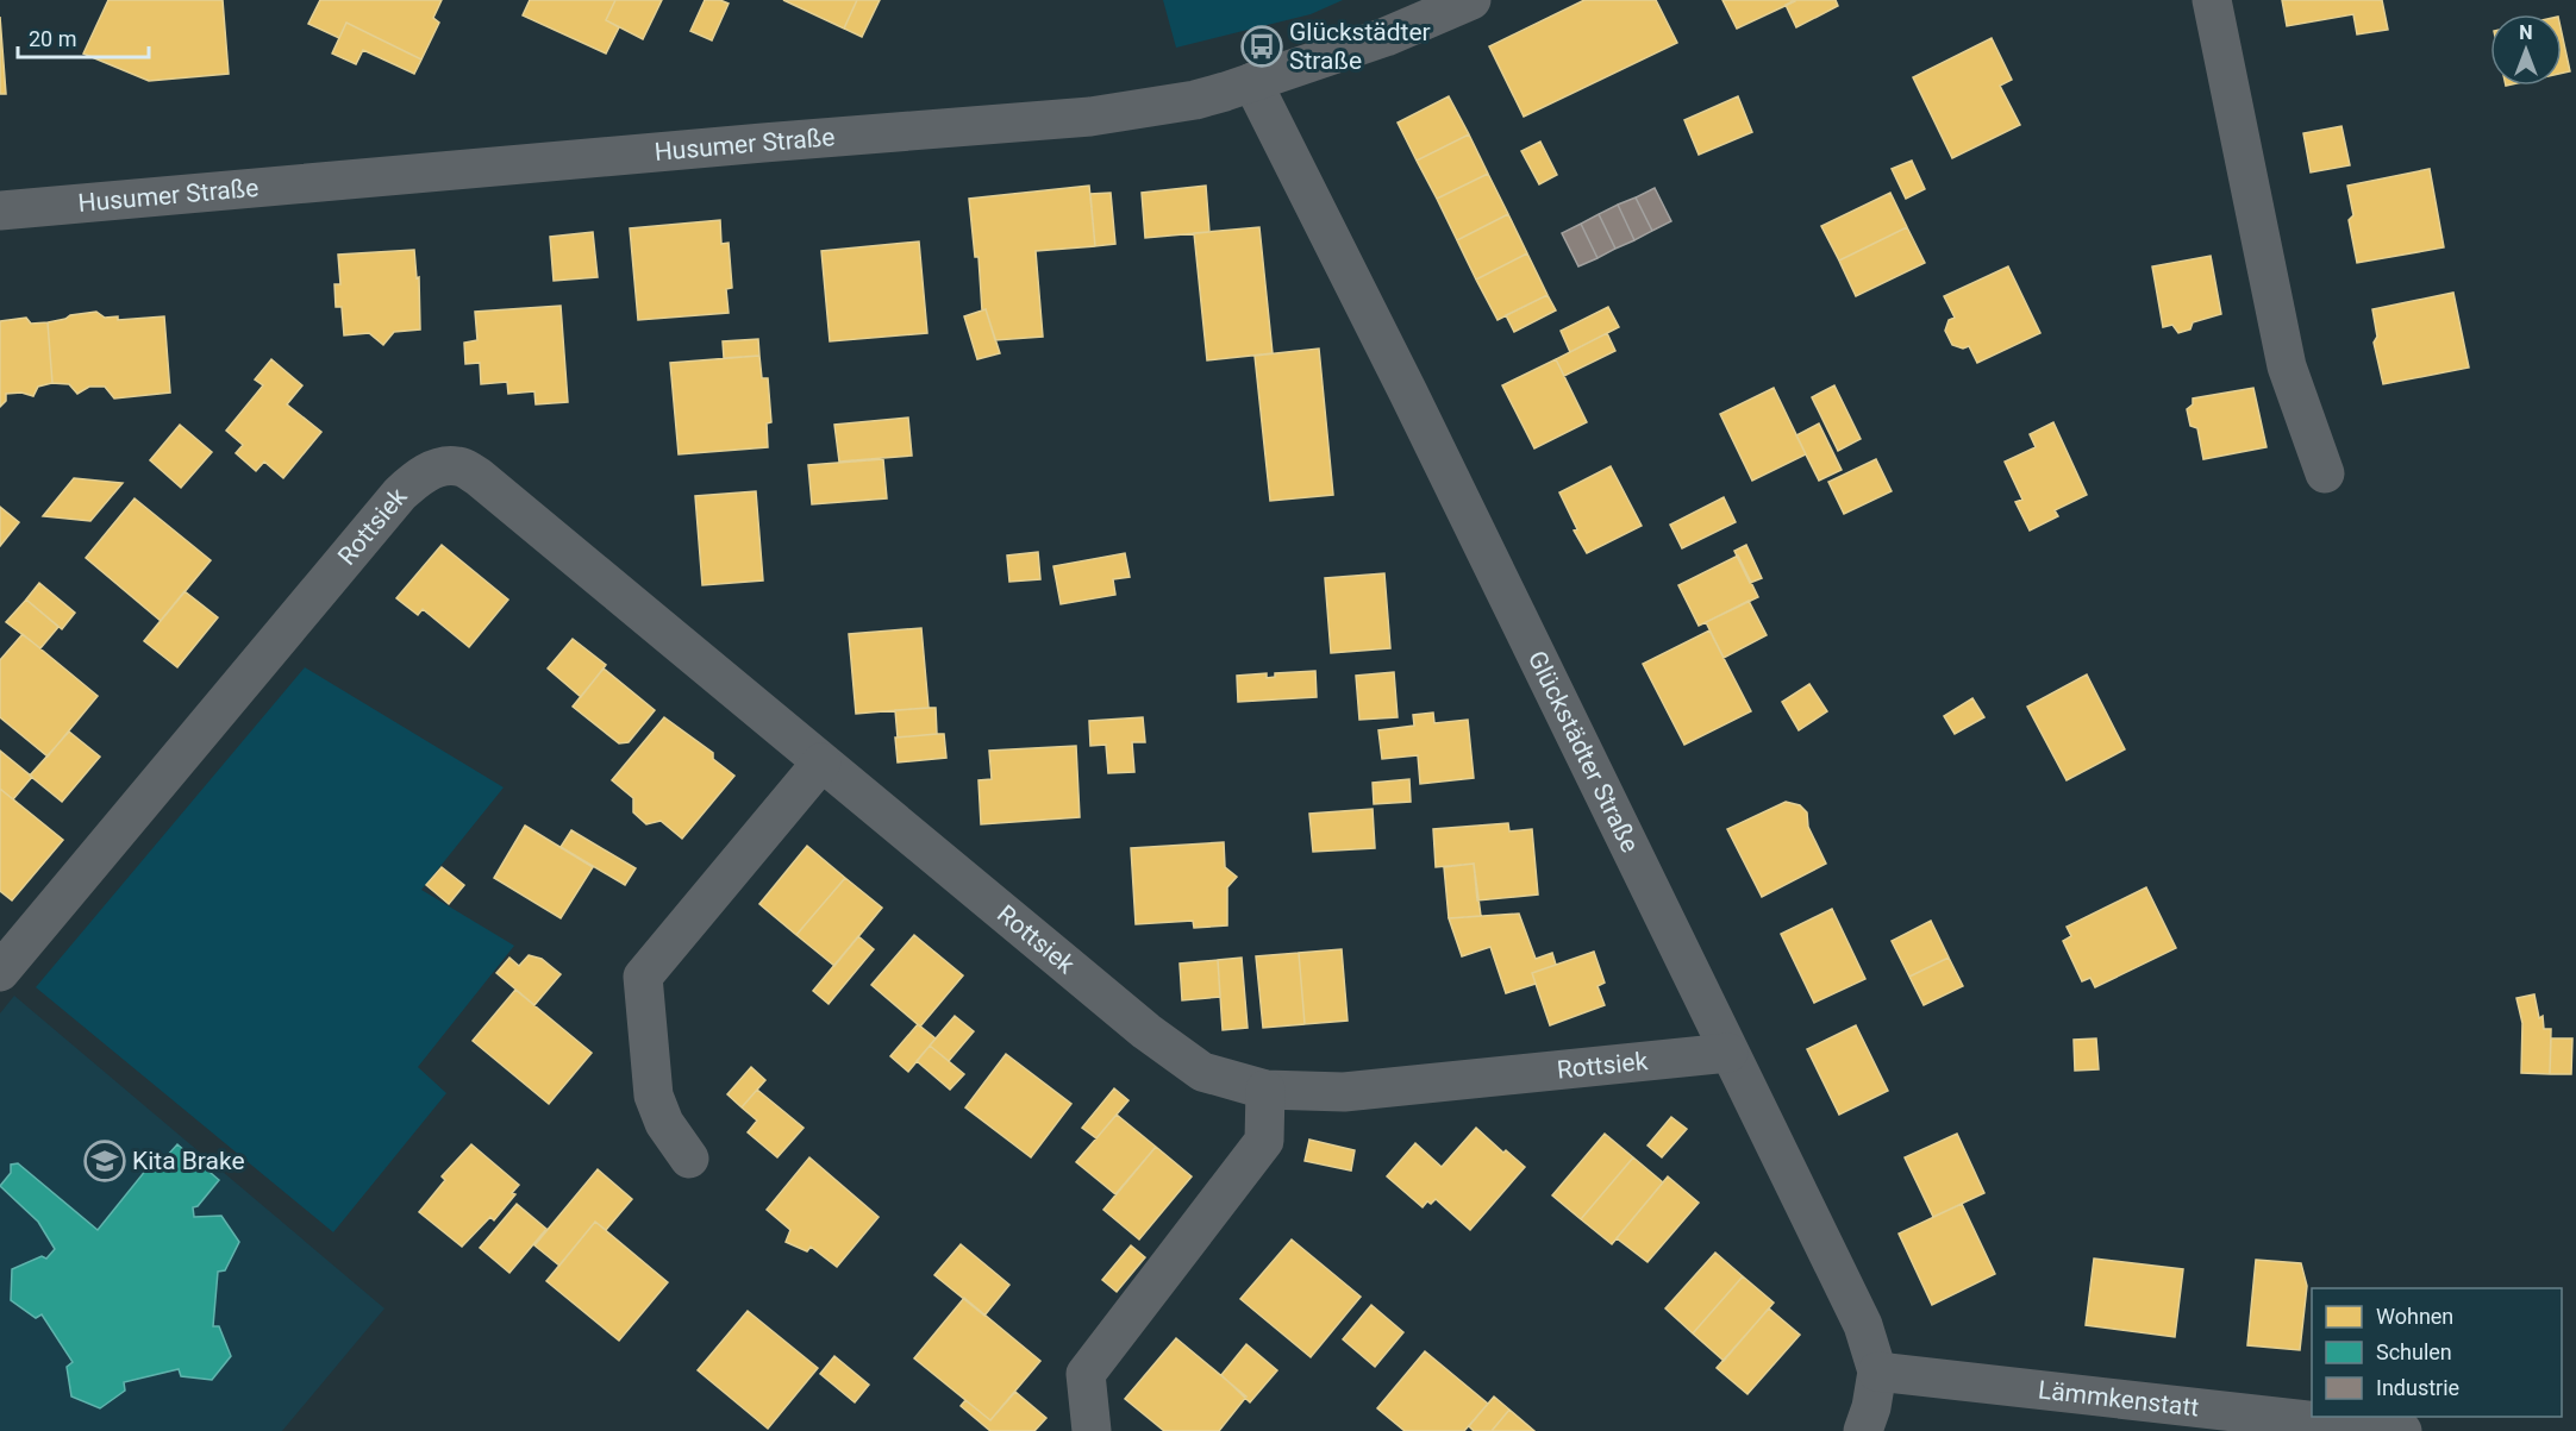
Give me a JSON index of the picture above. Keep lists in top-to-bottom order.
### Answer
{
  "streets": {
    "street": [
      "Husumer Straße",
      "Rottsiek",
      "Glückstädter Straße",
      "Lämmkenstatt"
    ]
  },
  "crossings": [
    ["Husumer Straße", "Glückstädter Straße"],
    ["Rottsiek", "Glückstädter Straße"],
    ["Glückstädter Straße", "Lämmkenstatt"]
  ],
  "places": {
    "bus stop": ["Glückstädter Straße"],
    "school or university": ["Kita Brake"]
  },
  "legend": ["Wohnen", "Schulen", "Industrie"],
  "scale_bar": "20 m",
  "north": "top"
}
